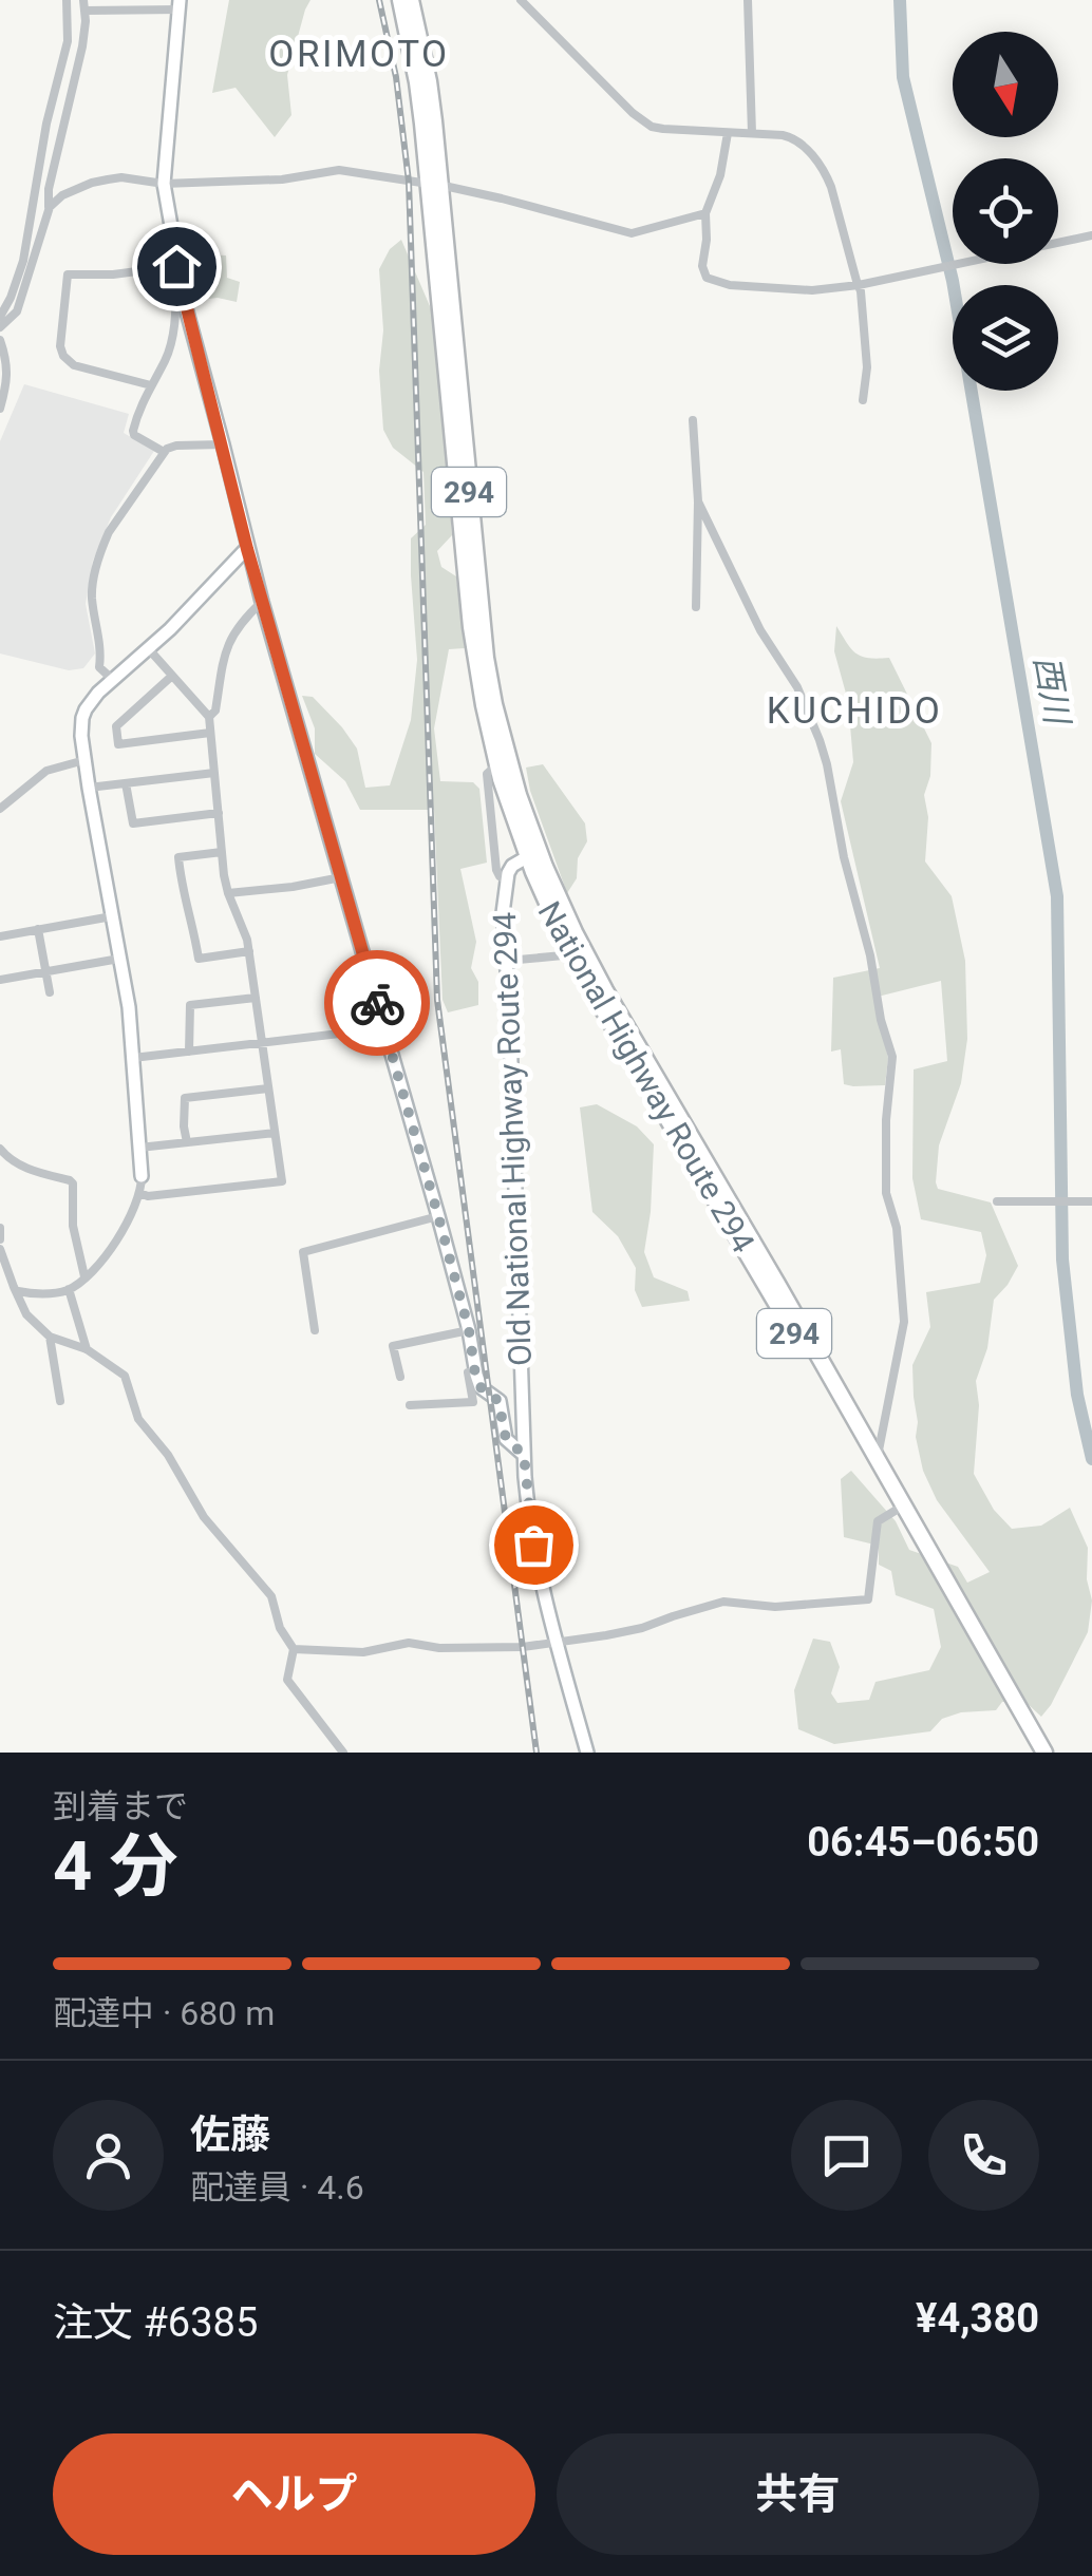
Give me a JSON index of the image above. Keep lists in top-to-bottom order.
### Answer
{
  "streets": {
    "highway": ["294", "National Highway Route 294"],
    "street": ["Old National Highway Route 294"]
  },
  "crossings": [
    ["National Highway Route 294", "Old National Highway Route 294"]
  ],
  "districts": ["ORIMOTO", "KUCHIDO"],
  "water": ["西川"],
  "north": "bottom",
  "page": {
    "heading": ["4 分", "到着まで", "06:45–06:50"],
    "panel": [
      "佐藤",
      "配達員 · 4.6",
      "注文 #6385",
      "¥4,380"
    ],
    "bar": "配達中 · 680 m",
    "buttons": ["ヘルプ", "共有"]
  }
}
